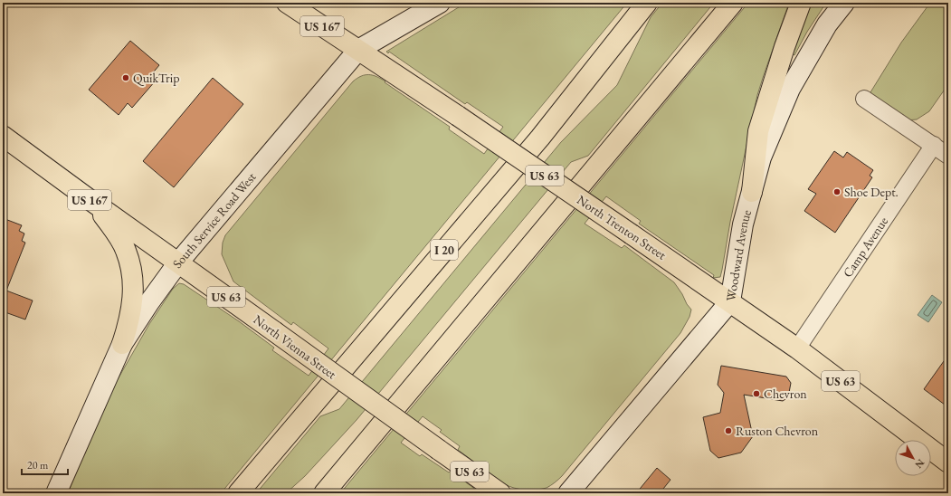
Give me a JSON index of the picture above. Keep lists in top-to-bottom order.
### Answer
{
  "streets": {
    "highway": [
      "US 167",
      "US 63",
      "North Trenton Street",
      "I 20",
      "North Vienna Street"
    ],
    "main road": ["South Service Road West", "Woodward Avenue"],
    "street": ["Camp Avenue"]
  },
  "crossings": [
    ["South Service Road West", "North Trenton Street"],
    ["South Service Road West", "North Vienna Street"],
    ["North Trenton Street", "Camp Avenue"],
    ["North Trenton Street", "Woodward Avenue"]
  ],
  "places": [
    "QuikTrip",
    "Shoe Dept.",
    "Chevron",
    "Ruston Chevron"
  ],
  "scale_bar": "20 m",
  "north": "bottom right"
}
